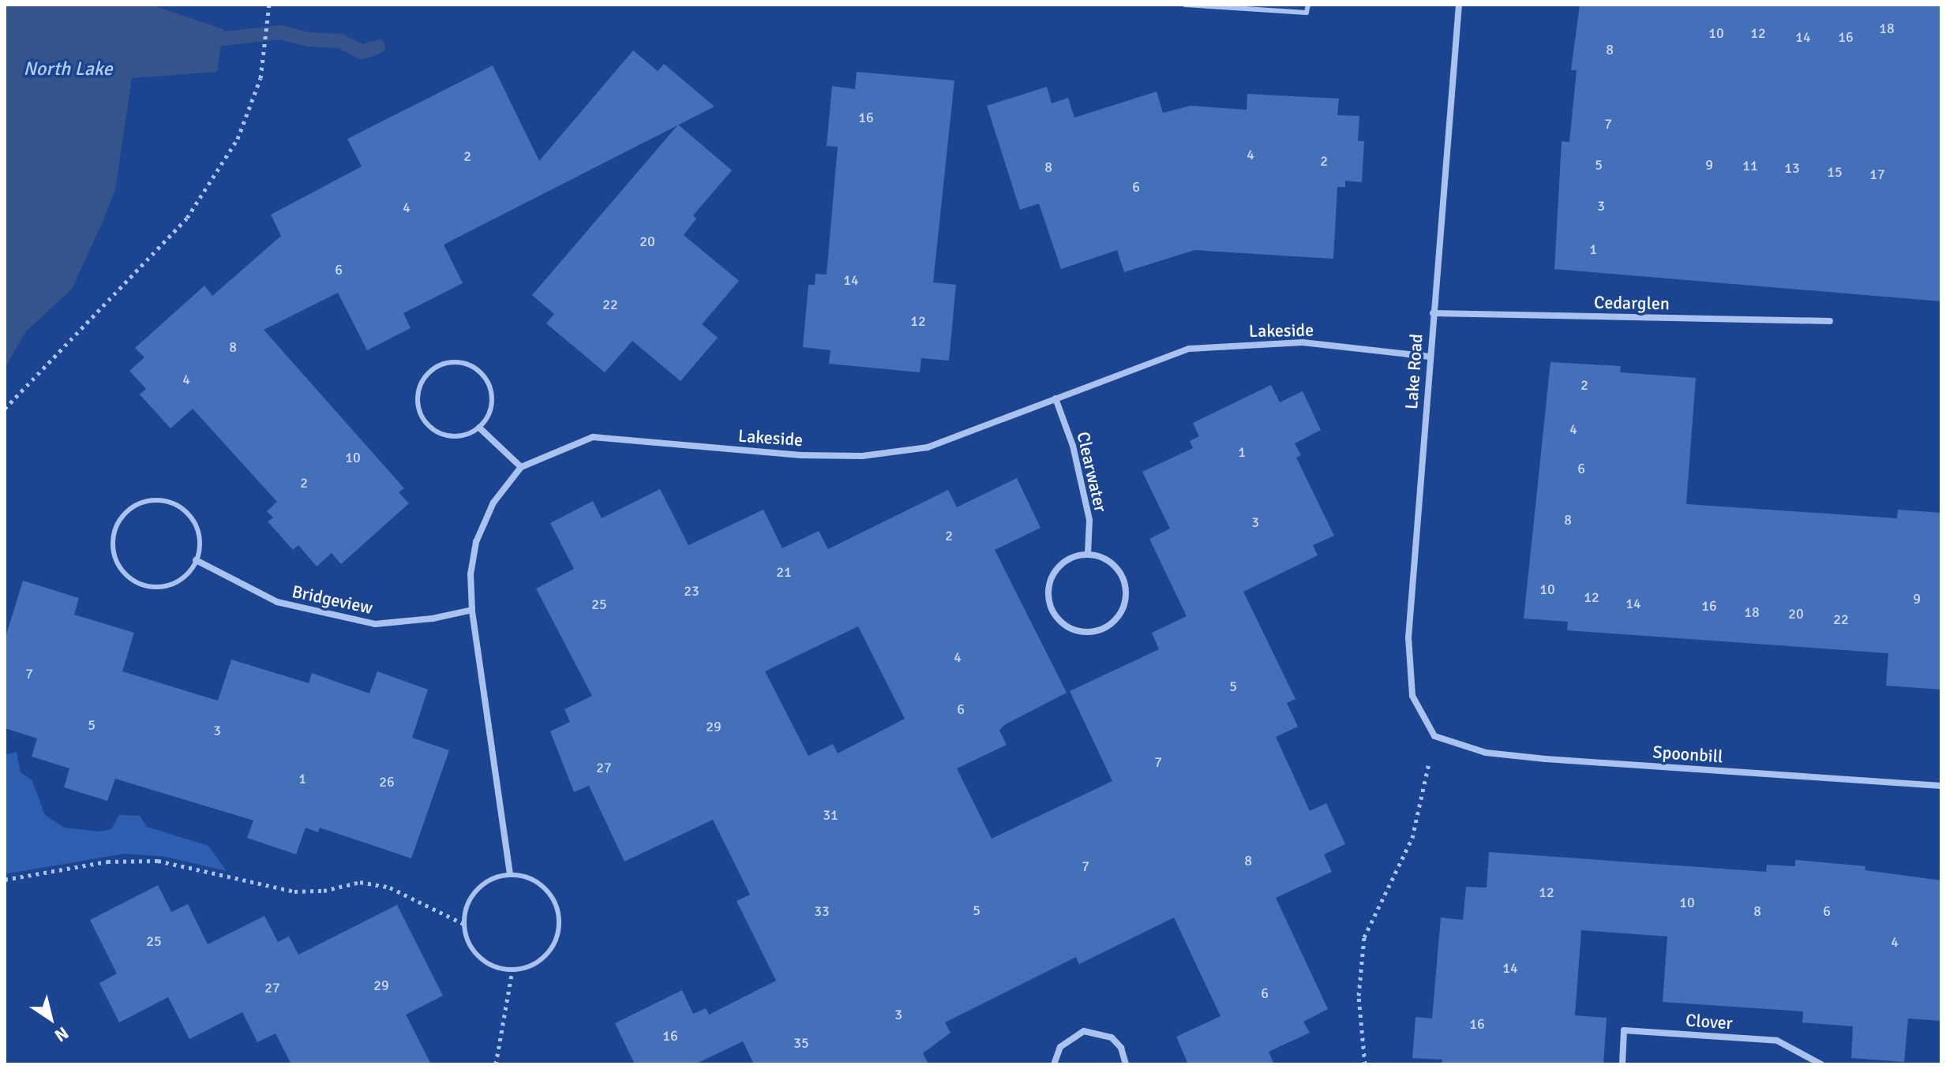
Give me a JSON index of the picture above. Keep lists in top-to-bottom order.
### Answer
{
  "streets": {
    "street": [
      "Cedarglen",
      "Lakeside",
      "Lake Road",
      "Clearwater",
      "Bridgeview",
      "Spoonbill",
      "Clover"
    ]
  },
  "crossings": [
    ["Cedarglen", "Lake Road"],
    ["Lakeside", "Lake Road"],
    ["Lakeside", "Clearwater"],
    ["Lakeside", "Bridgeview"],
    ["Lake Road", "Spoonbill"]
  ],
  "water": ["North Lake"],
  "house_numbers": [
    "18",
    "10",
    "12",
    "14",
    "16",
    "8",
    "16",
    "7",
    "4",
    "2",
    "2",
    "5",
    "9",
    "11",
    "8",
    "13",
    "15",
    "17",
    "6",
    "3",
    "4",
    "20",
    "1",
    "6",
    "14",
    "22",
    "12",
    "8",
    "4",
    "2",
    "4",
    "1",
    "10",
    "6",
    "2",
    "8",
    "3",
    "2",
    "21",
    "10",
    "23",
    "12",
    "9",
    "14",
    "25",
    "16",
    "18",
    "20",
    "22",
    "4",
    "7",
    "5",
    "6",
    "5",
    "29",
    "3",
    "7",
    "27",
    "1",
    "26",
    "31",
    "8",
    "7",
    "12",
    "10",
    "5",
    "33",
    "8",
    "6",
    "25",
    "4",
    "14",
    "29",
    "27",
    "6",
    "3",
    "16",
    "16",
    "35"
  ],
  "north": "bottom right"
}
